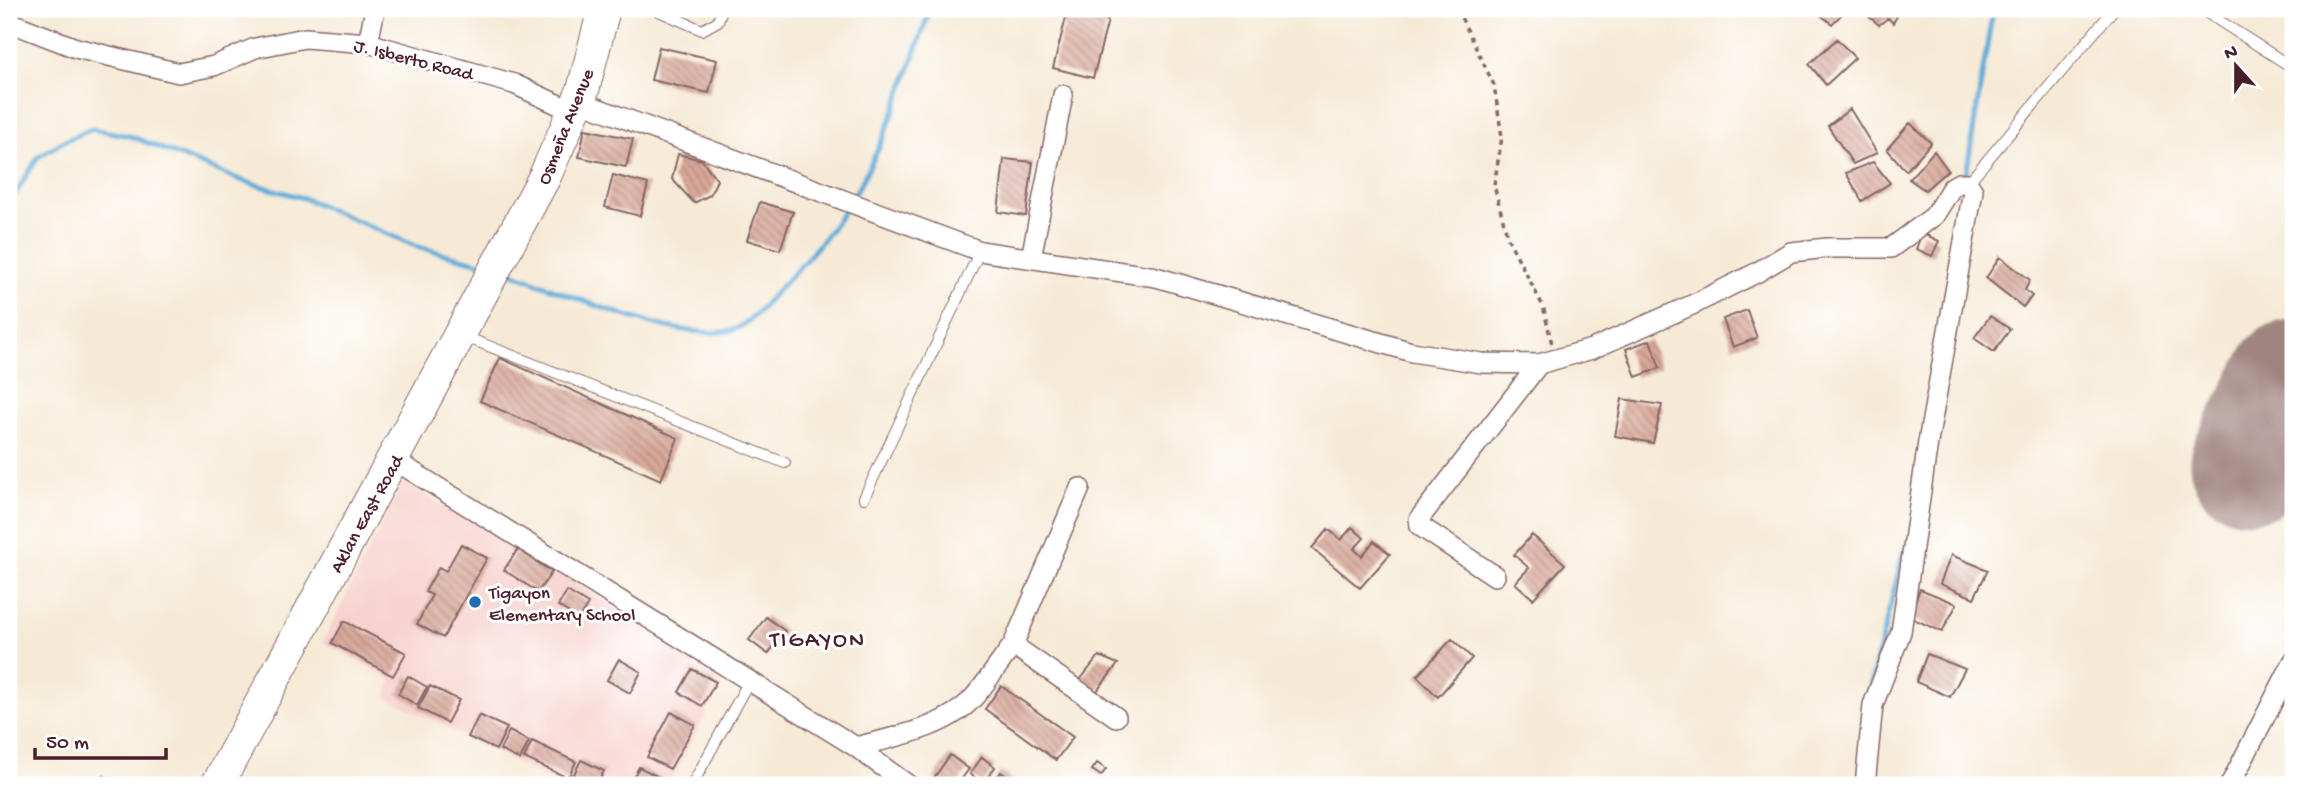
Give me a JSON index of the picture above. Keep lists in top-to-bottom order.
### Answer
{
  "streets": {
    "main road": ["Osmeña Avenue", "Aklan East Road"],
    "street": ["J. Isberto Road"]
  },
  "crossings": [
    ["J. Isberto Road", "Osmeña Avenue"],
    ["Osmeña Avenue", "Aklan East Road"]
  ],
  "districts": ["TIGAYON"],
  "places": ["Tigayon Elementary School"],
  "scale_bar": "50 m",
  "north": "top"
}
